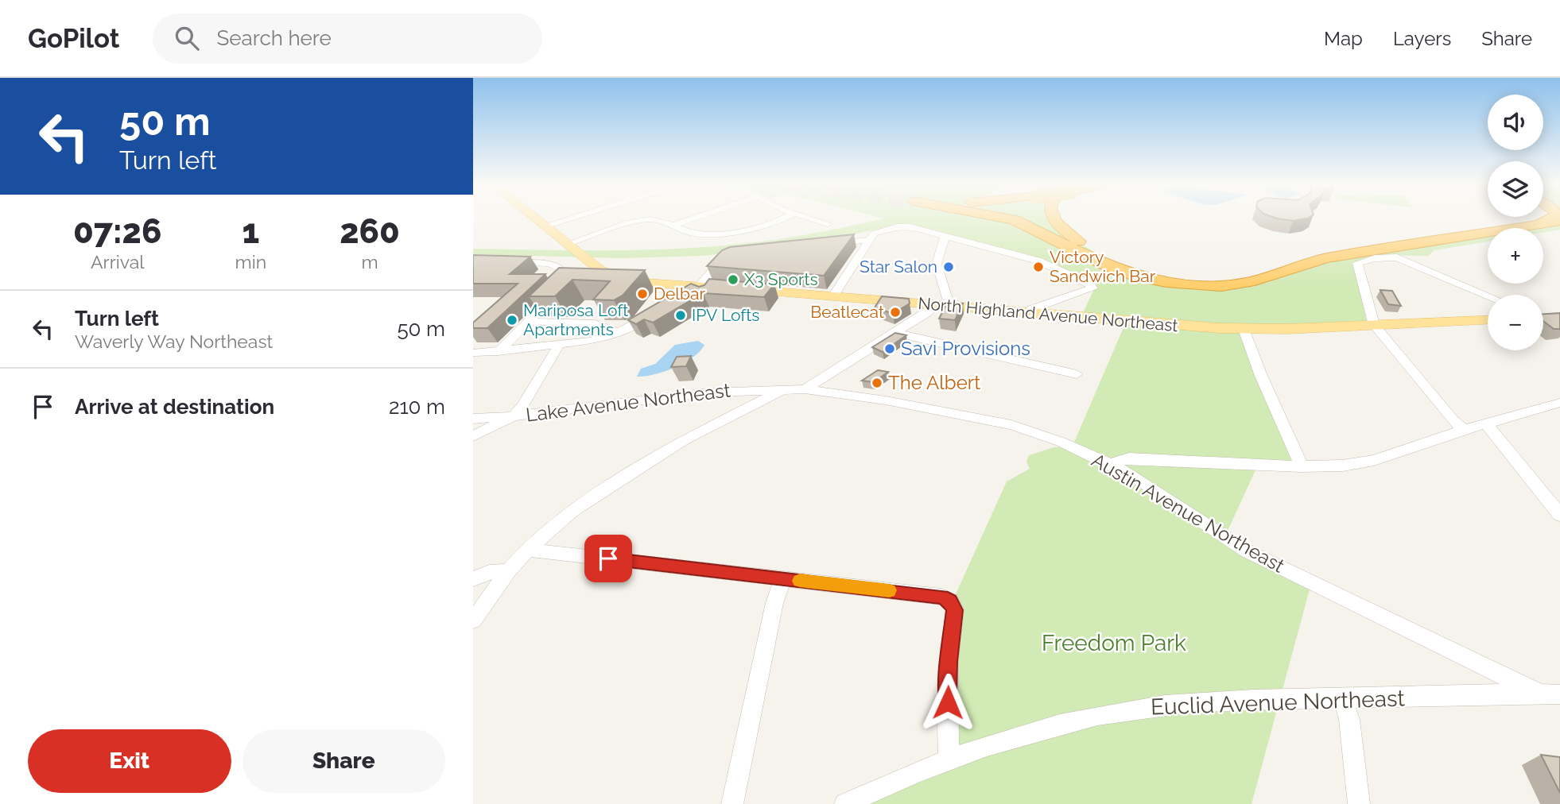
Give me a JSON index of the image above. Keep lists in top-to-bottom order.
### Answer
{
  "streets": {
    "main road": ["North Highland Avenue Northeast"],
    "street": ["Lake Avenue Northeast", "Austin Avenue Northeast", "Euclid Avenue Northeast"]
  },
  "crossings": [
    ["Lake Avenue Northeast", "Austin Avenue Northeast"],
    ["Austin Avenue Northeast", "Euclid Avenue Northeast"]
  ],
  "parks": ["Freedom Park"],
  "places": [
    "Star Salon",
    "Victory Sandwich Bar",
    "X3 Sports",
    "Delbar",
    "Beatlecat",
    "IPV Lofts",
    "Mariposa Loft Apartments",
    "Savi Provisions",
    "The Albert"
  ],
  "page": {
    "header": "GoPilot",
    "search": "Search here",
    "nav": ["Map", "Layers", "Share"],
    "turn": ["50 m", "Turn left"],
    "map_buttons": ["+", "−"],
    "eta": [
      "07:26",
      "Arrival",
      "1",
      "min",
      "260",
      "m"
    ],
    "list": [
      {
        "name": "Turn left",
        "note": "Waverly Way Northeast",
        "value": "50 m"
      },
      {
        "name": "Arrive at destination",
        "value": "210 m"
      }
    ],
    "buttons": ["Exit", "Share"]
  }
}
